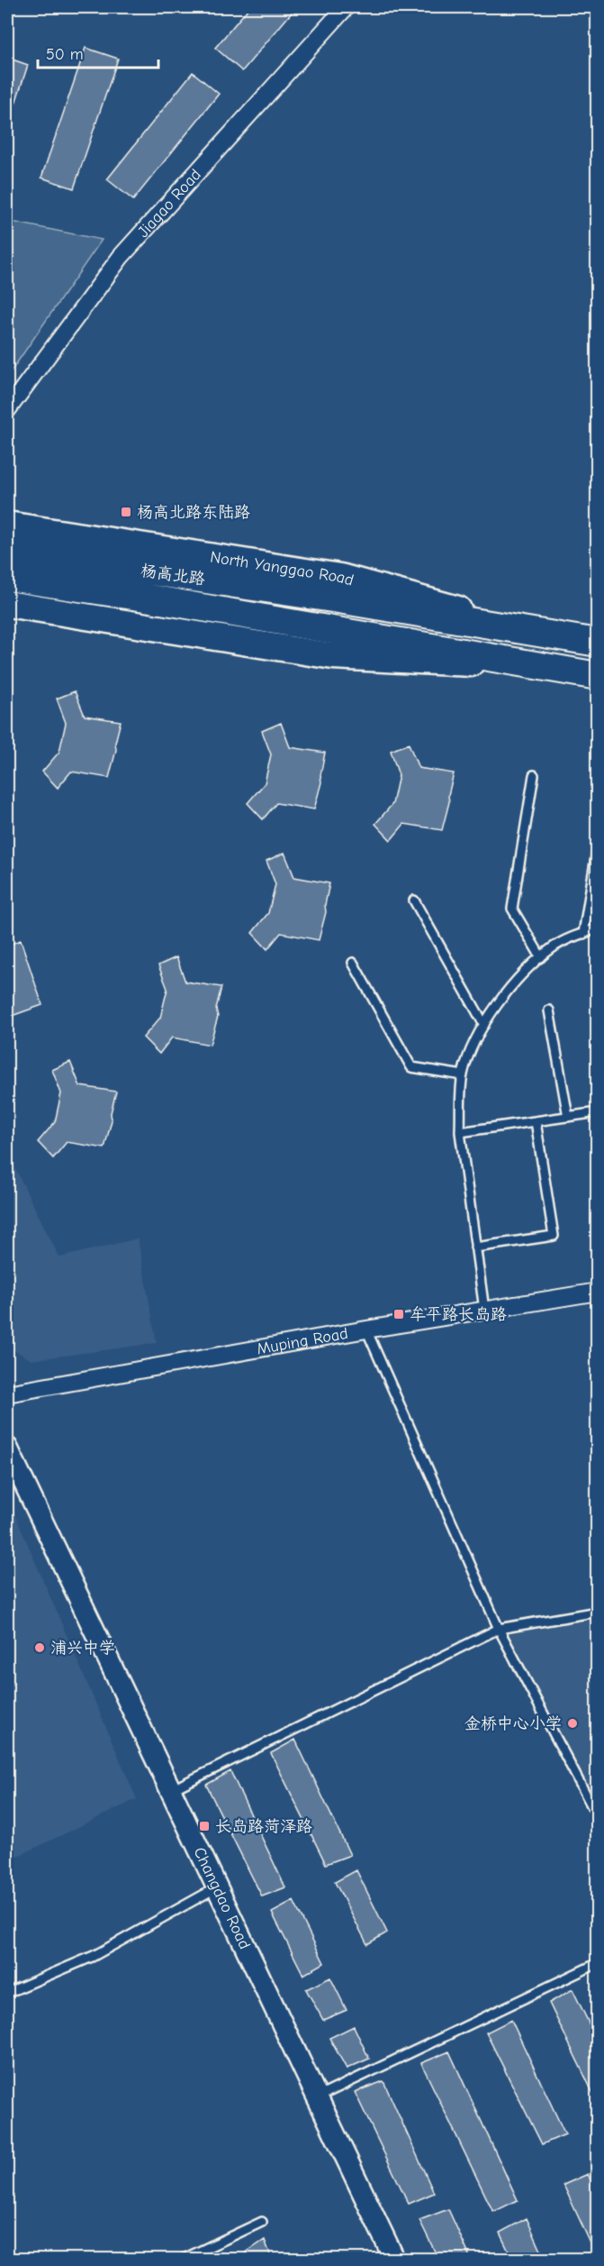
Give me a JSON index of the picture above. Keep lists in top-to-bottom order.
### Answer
{
  "streets": {
    "highway": ["North Yanggao Road", "杨高北路"],
    "street": ["Jiagao Road", "Muping Road", "Changdao Road"]
  },
  "crossings": [
    ["North Yanggao Road", "杨高北路"]
  ],
  "places": {
    "transit": ["杨高北路东陆路", "牟平路长岛路", "长岛路菏泽路"],
    "other": ["浦兴中学", "金桥中心小学"]
  },
  "scale_bar": "50 m"
}
